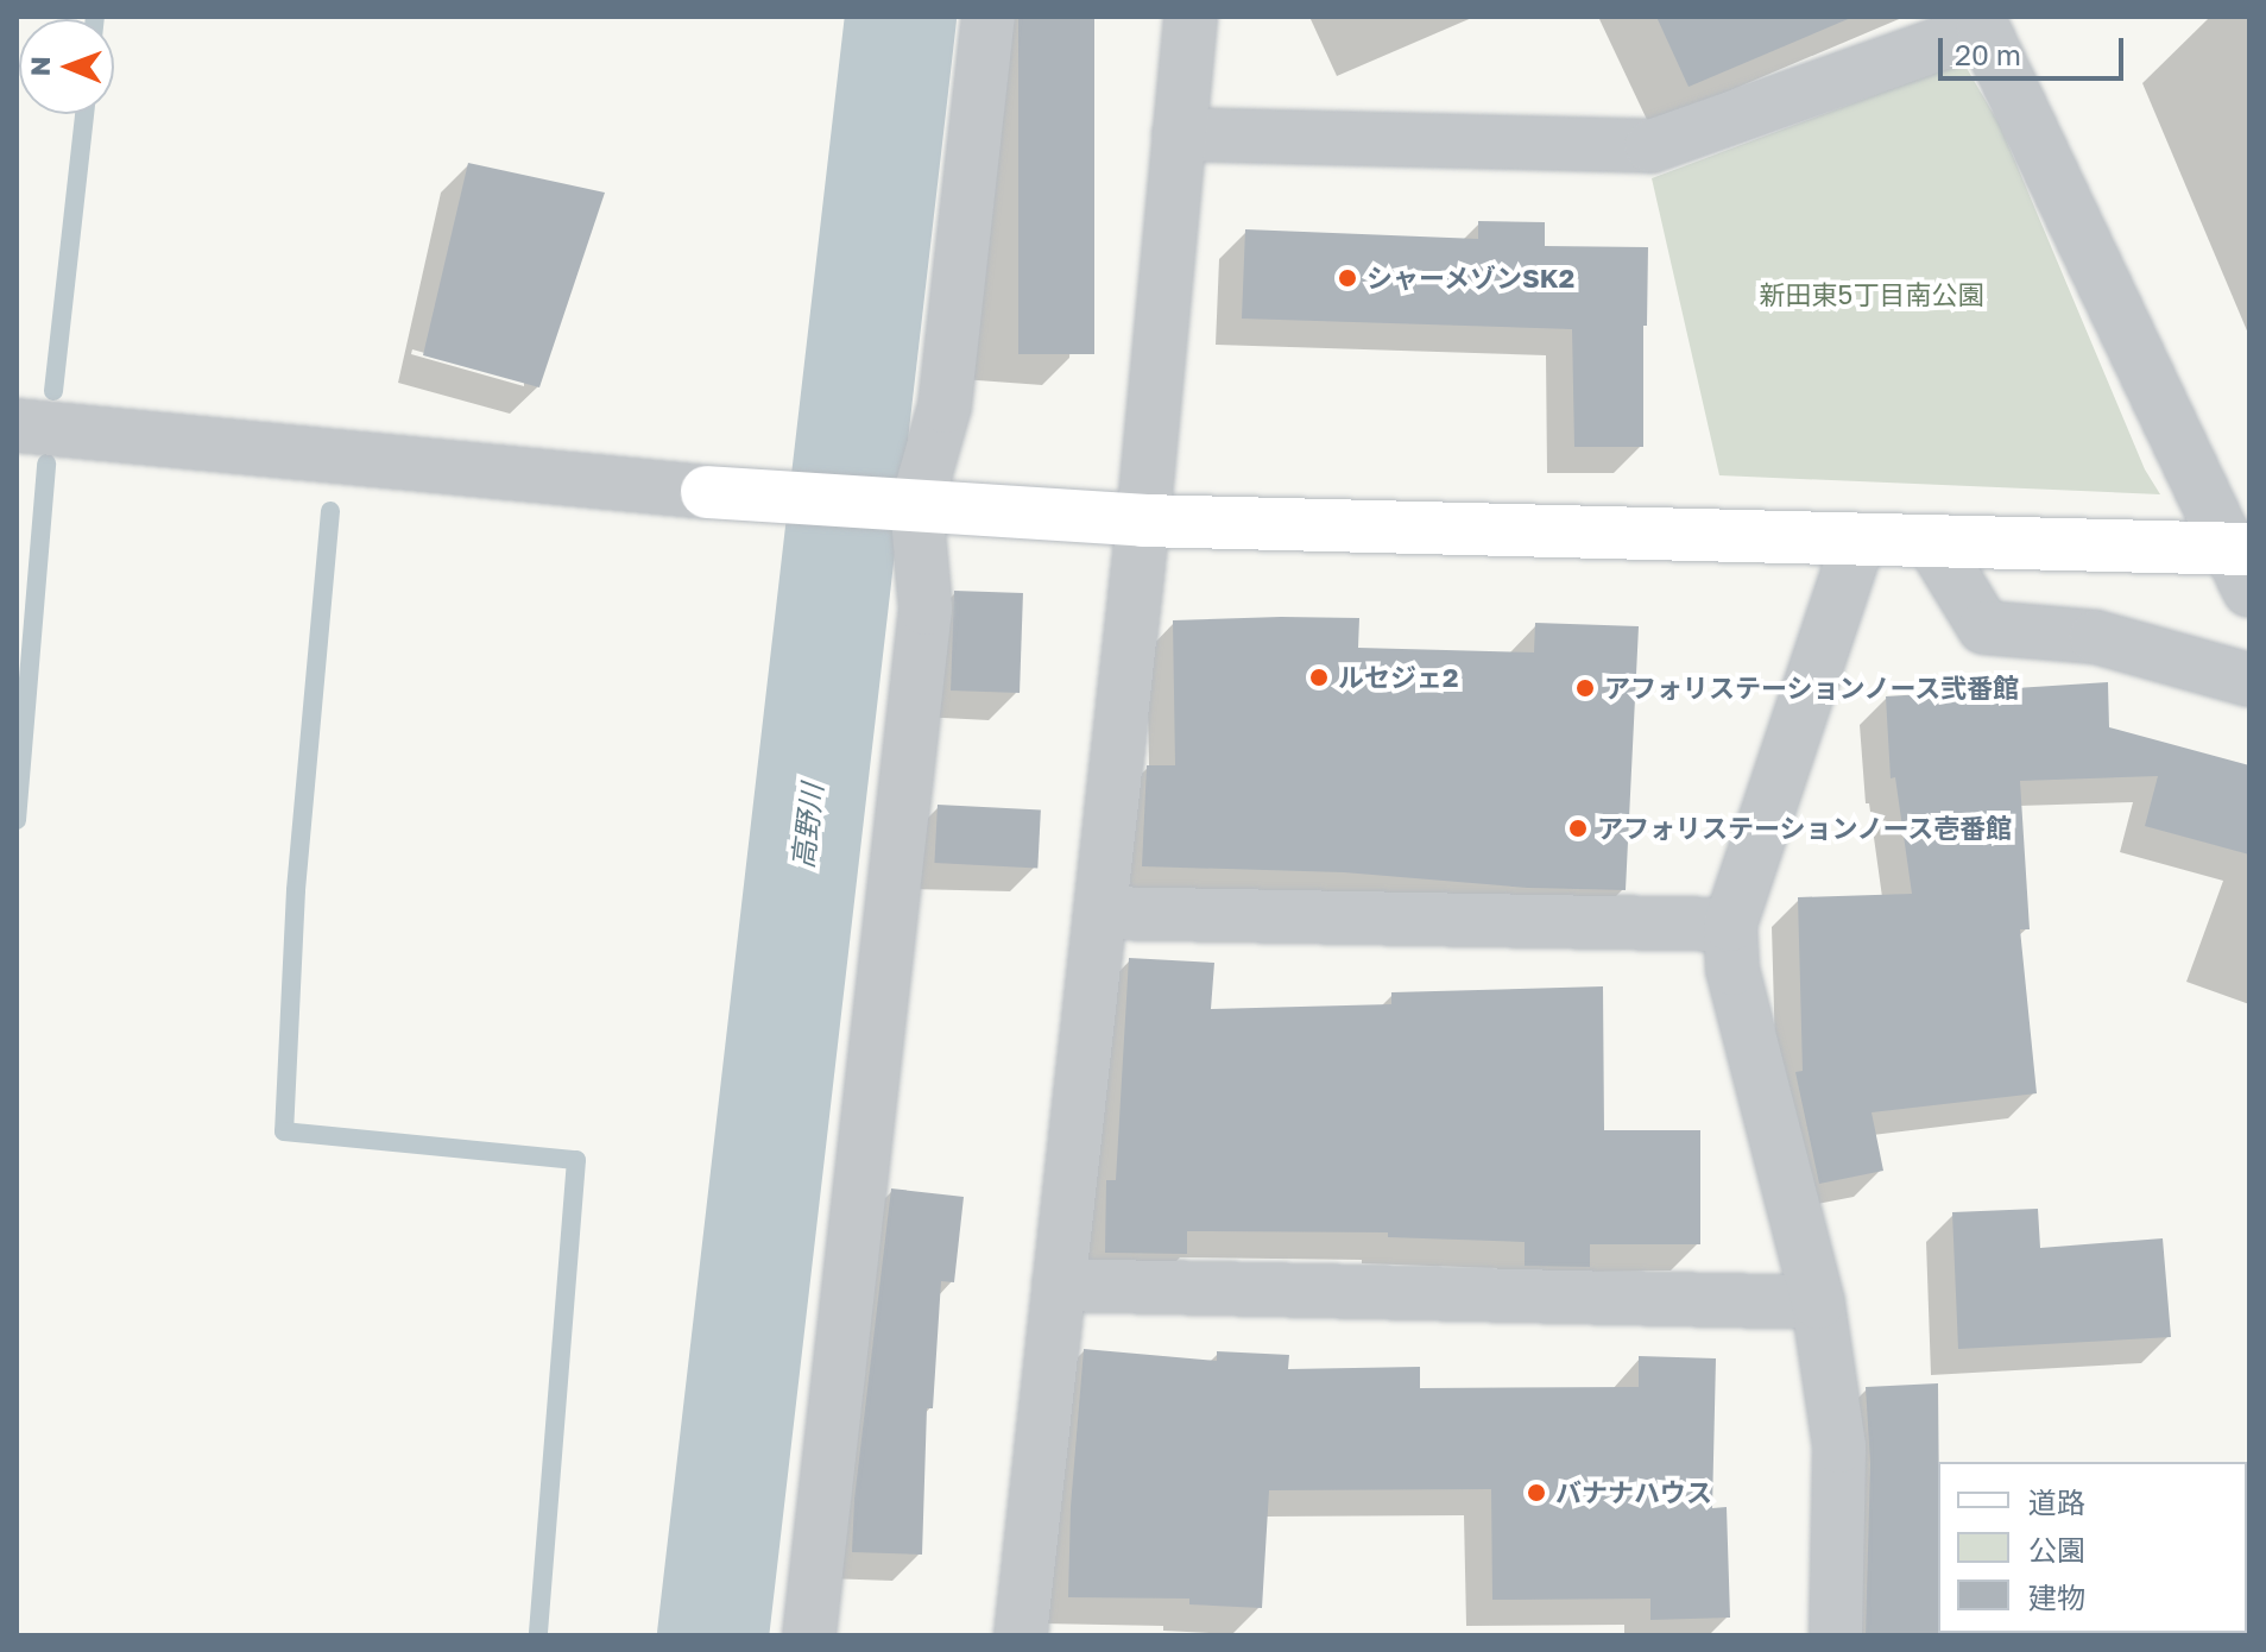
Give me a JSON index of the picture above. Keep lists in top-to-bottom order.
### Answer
{
  "water": ["高野川"],
  "parks": ["新田東5丁目南公園"],
  "places": [
    "シャーメゾンSK2",
    "ルセジェ2",
    "アフォリステーションノース弐番館",
    "アフォリステーションノース壱番館",
    "バナナハウス"
  ],
  "legend": ["道路", "公園", "建物"],
  "scale_bar": "20 m",
  "north": "left"
}
